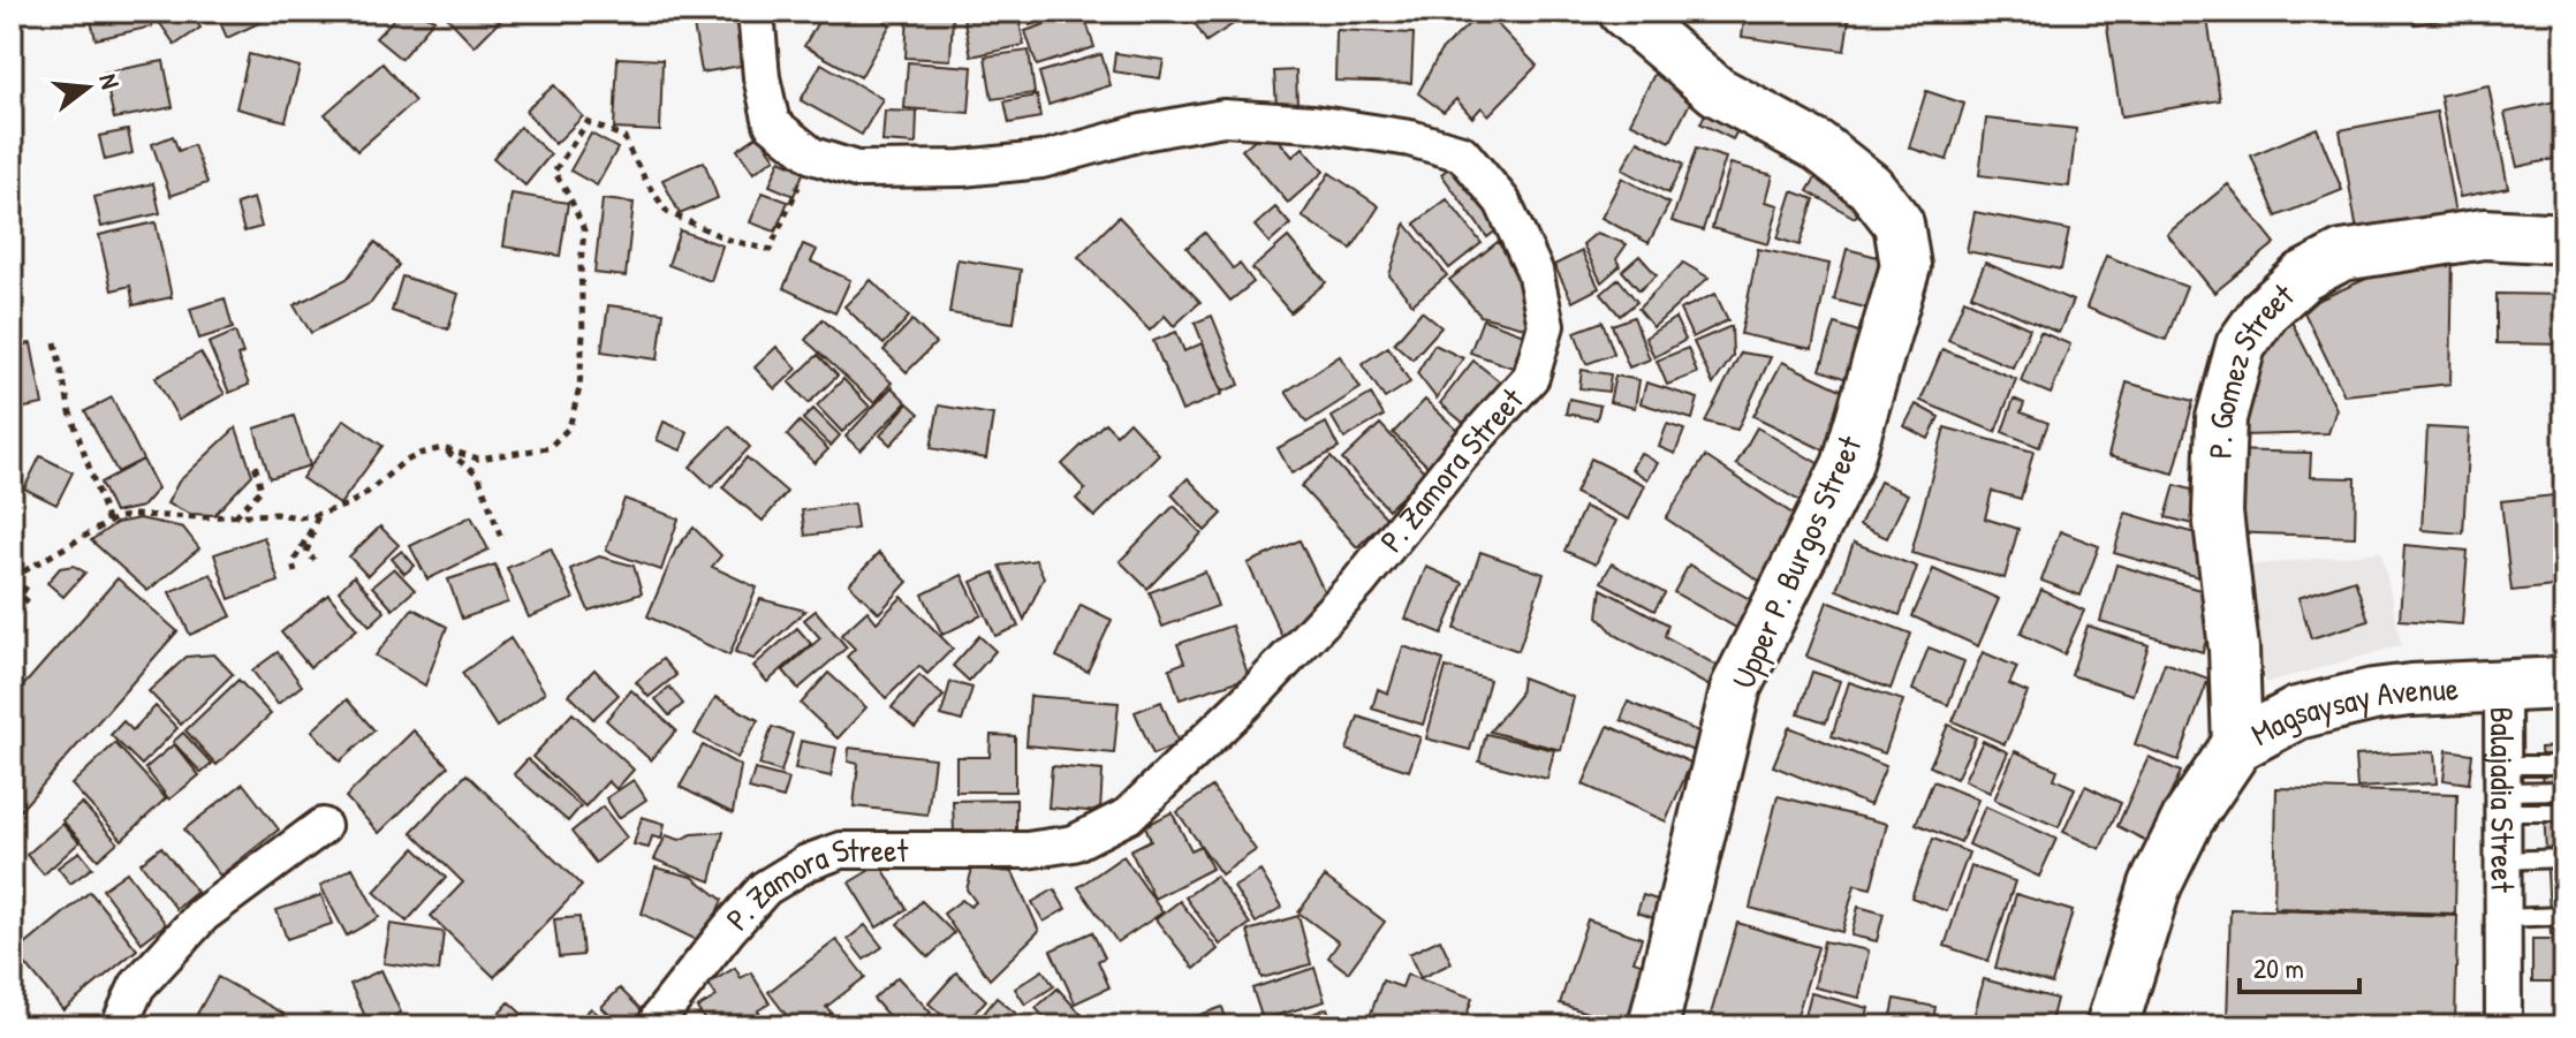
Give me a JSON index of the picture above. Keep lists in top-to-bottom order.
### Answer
{
  "streets": {
    "highway": ["Magsaysay Avenue"],
    "street": [
      "P. Gomez Street",
      "P. Zamora Street",
      "Upper P. Burgos Street",
      "Balajadia Street"
    ]
  },
  "crossings": [
    ["P. Gomez Street", "Magsaysay Avenue"],
    ["Magsaysay Avenue", "Balajadia Street"]
  ],
  "scale_bar": "20 m",
  "north": "right"
}
